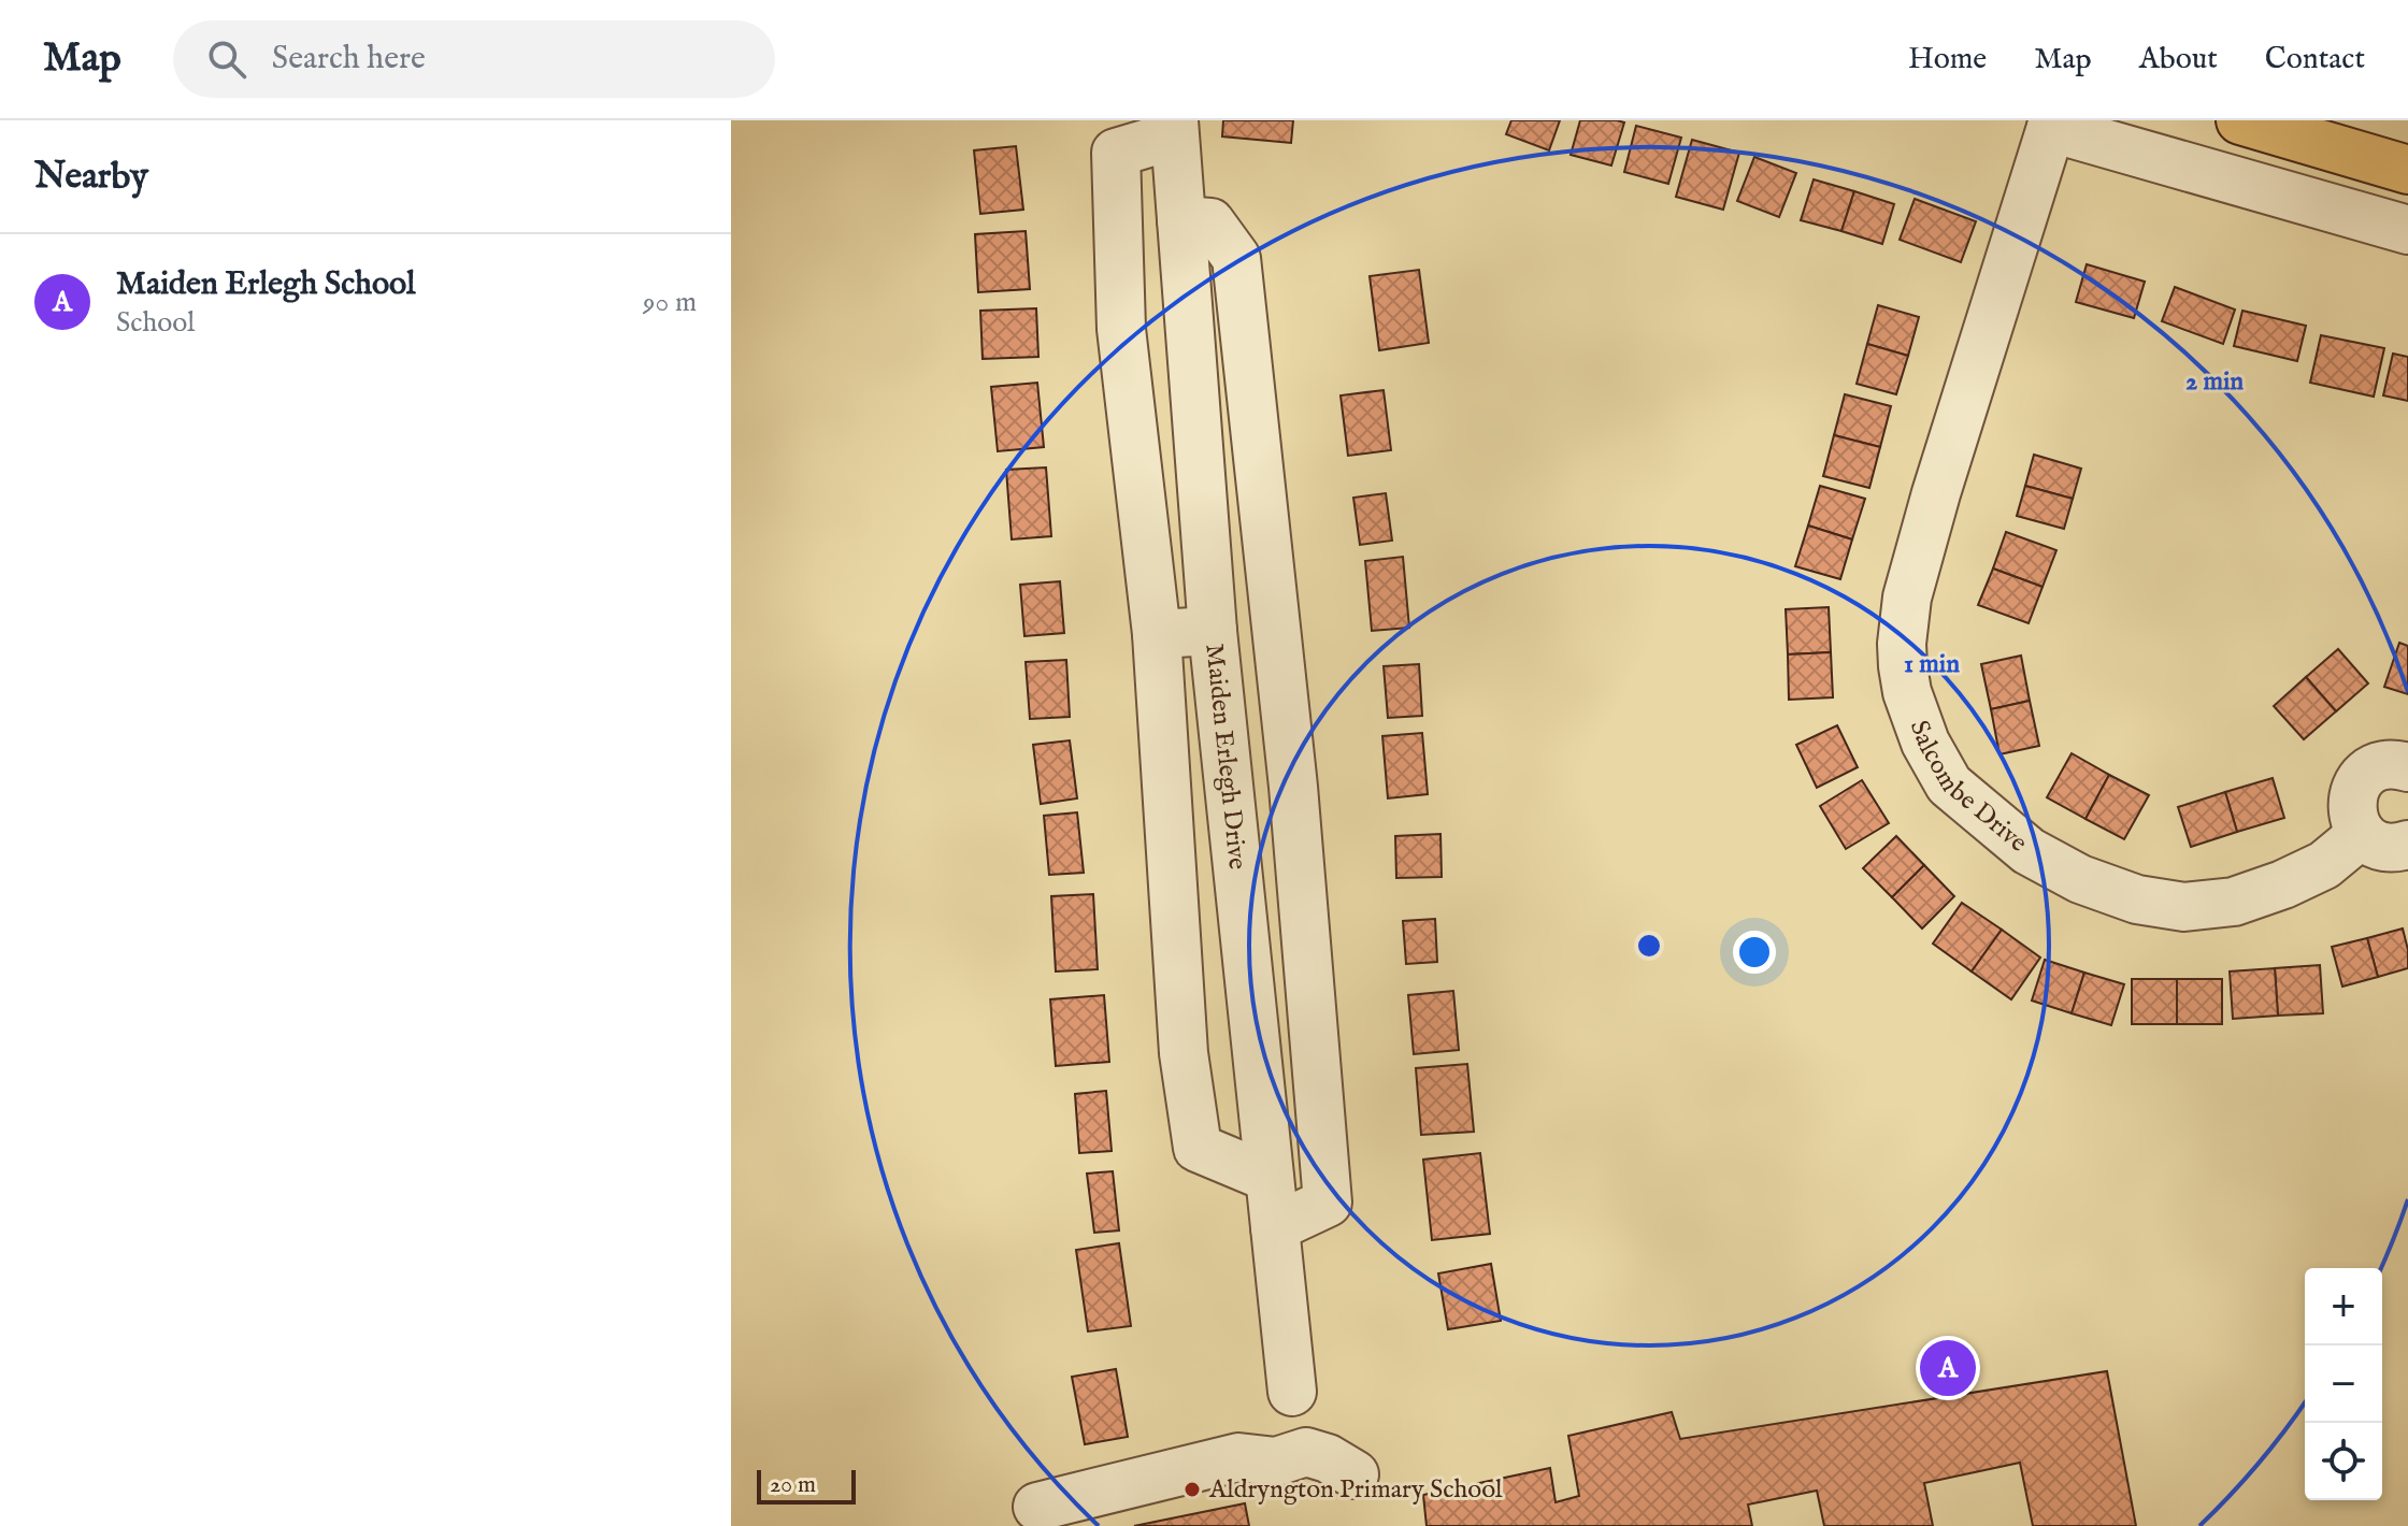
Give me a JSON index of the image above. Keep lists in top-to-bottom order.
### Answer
{
  "streets": {
    "street": ["Maiden Erlegh Drive", "Salcombe Drive"]
  },
  "places": ["Aldryngton Primary School"],
  "scale_bar": "20 m",
  "page": {
    "header": "Map",
    "search": "Search here",
    "nav": [
      "Home",
      "Map",
      "About",
      "Contact"
    ],
    "heading": "Nearby",
    "list": [
      {
        "mark": "A",
        "name": "Maiden Erlegh School",
        "note": "School",
        "value": "90 m"
      }
    ],
    "map_buttons": ["+", "−"],
    "pins": "A",
    "scale": "20 m"
  },
  "rings": ["2 min", "1 min"]
}
